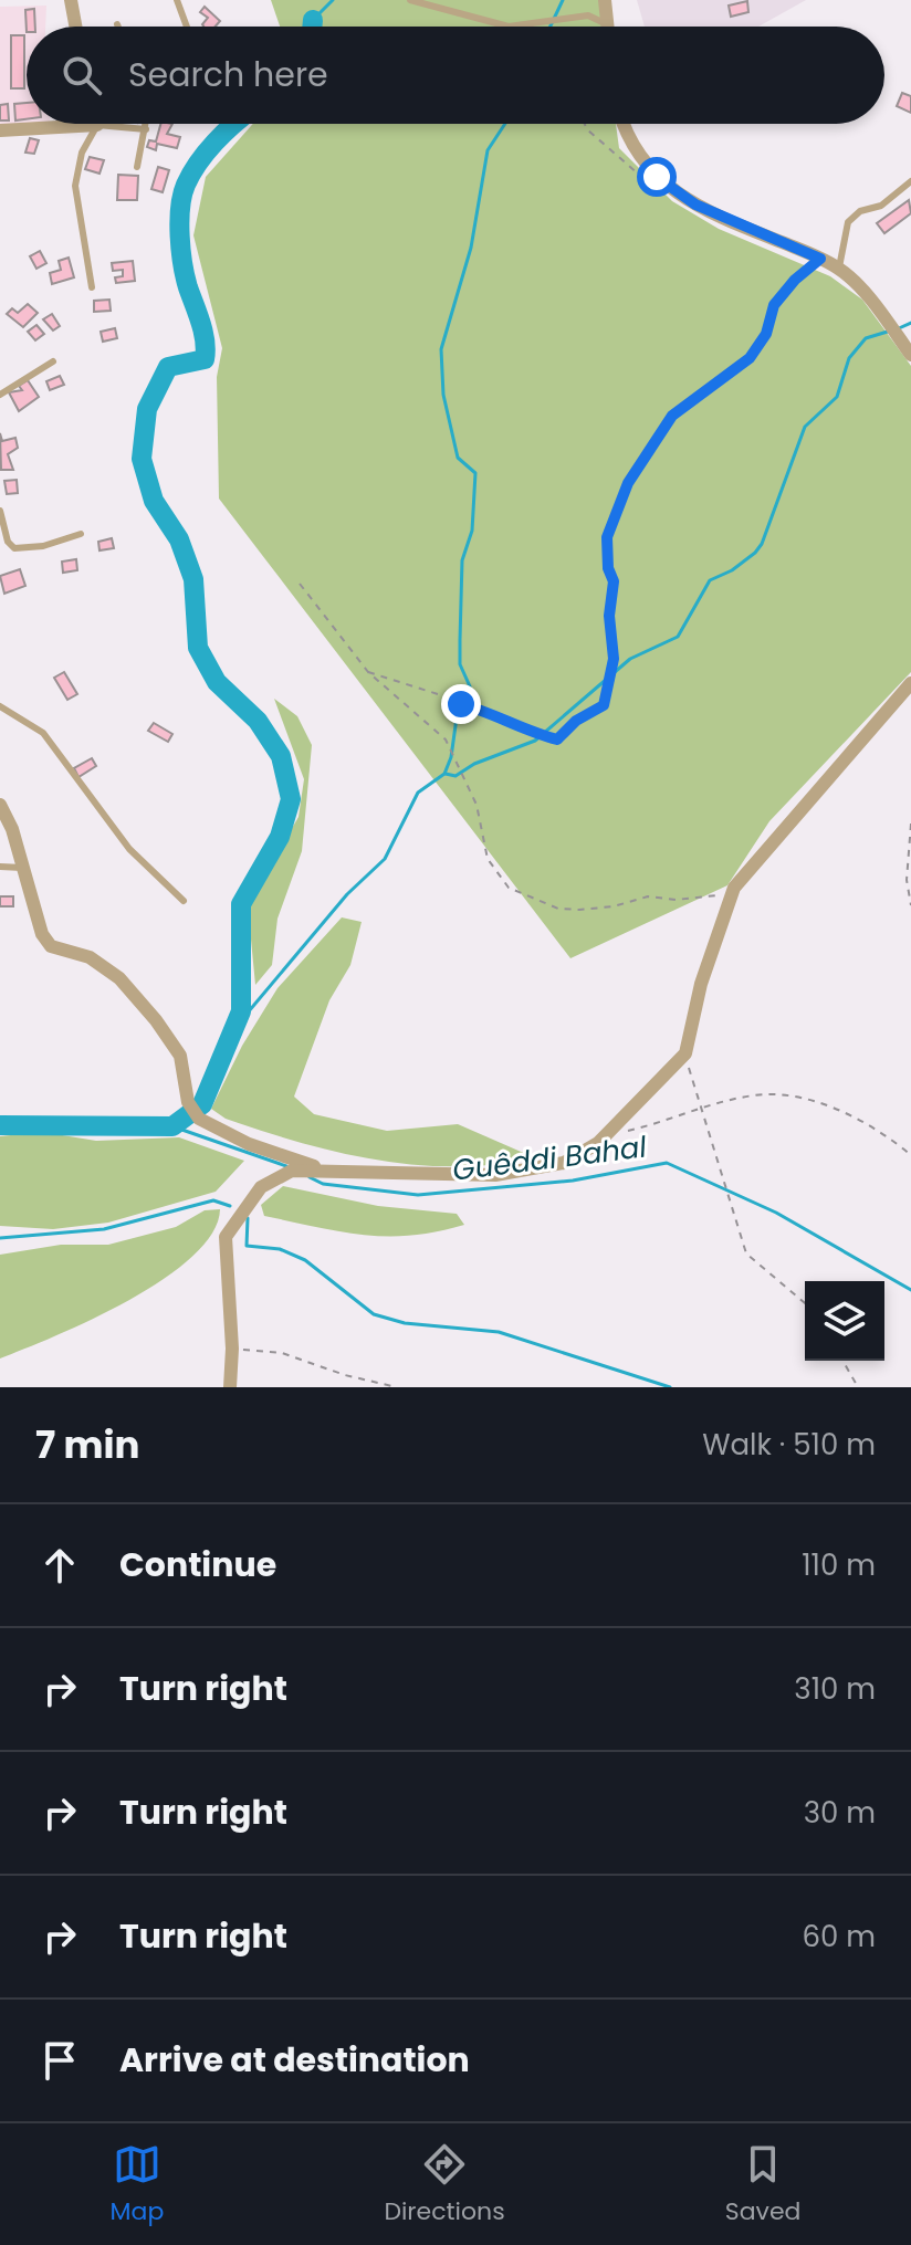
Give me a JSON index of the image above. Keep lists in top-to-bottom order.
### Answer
{
  "water": ["Guêddi Bahal"],
  "page": {
    "search": "Search here",
    "heading": ["7 min", "Walk · 510 m"],
    "list": [
      ["Continue", "110 m"],
      ["Turn right", "310 m"],
      ["Turn right", "30 m"],
      ["Turn right", "60 m"],
      "Arrive at destination"
    ],
    "nav": ["Map", "Directions", "Saved"]
  }
}
